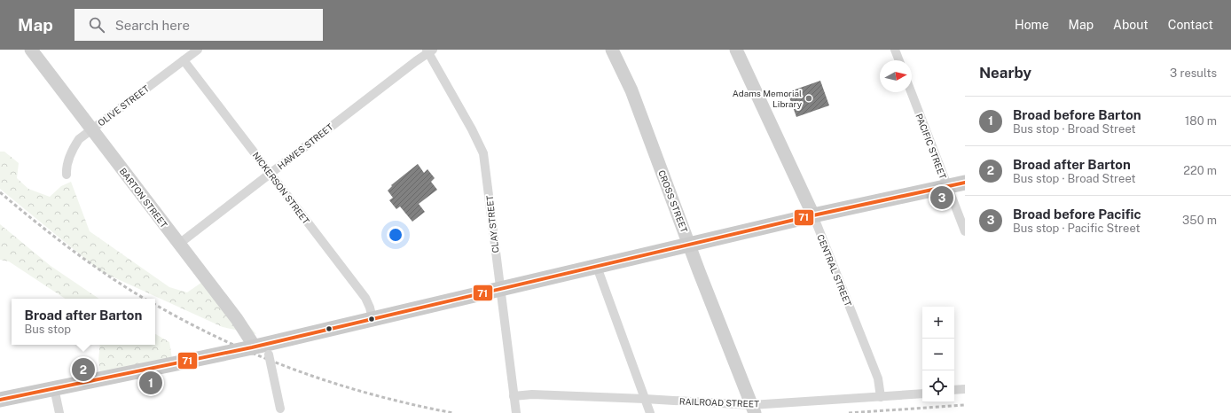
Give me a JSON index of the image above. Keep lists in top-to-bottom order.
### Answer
{
  "streets": {
    "main road": ["BARTON STREET", "CROSS STREET", "CENTRAL STREET"],
    "street": [
      "OLIVE STREET",
      "HAWES STREET",
      "PACIFIC STREET",
      "NICKERSON STREET",
      "CLAY STREET",
      "RAILROAD STREET"
    ]
  },
  "crossings": [
    ["OLIVE STREET", "NICKERSON STREET"],
    ["OLIVE STREET", "BARTON STREET"],
    ["HAWES STREET", "NICKERSON STREET"],
    ["HAWES STREET", "BARTON STREET"],
    ["HAWES STREET", "CLAY STREET"],
    ["CROSS STREET", "RAILROAD STREET"],
    ["CLAY STREET", "RAILROAD STREET"],
    ["CENTRAL STREET", "RAILROAD STREET"]
  ],
  "places": ["Adams Memorial Library"],
  "lines": ["transit line 71"],
  "north": "right",
  "page": {
    "header": "Map",
    "search": "Search here",
    "nav": [
      "Home",
      "Map",
      "About",
      "Contact"
    ],
    "heading": ["Nearby", "3 results"],
    "list": [
      {
        "mark": "1",
        "name": "Broad before Barton",
        "note": "Bus stop · Broad Street",
        "value": "180 m"
      },
      {
        "mark": "2",
        "name": "Broad after Barton",
        "note": "Bus stop · Broad Street",
        "value": "220 m"
      },
      {
        "mark": "3",
        "name": "Broad before Pacific",
        "note": "Bus stop · Pacific Street",
        "value": "350 m"
      }
    ],
    "pins": ["3", "2", "1"],
    "popup": ["Broad after Barton", "Bus stop"],
    "map_buttons": ["+", "−"]
  }
}
